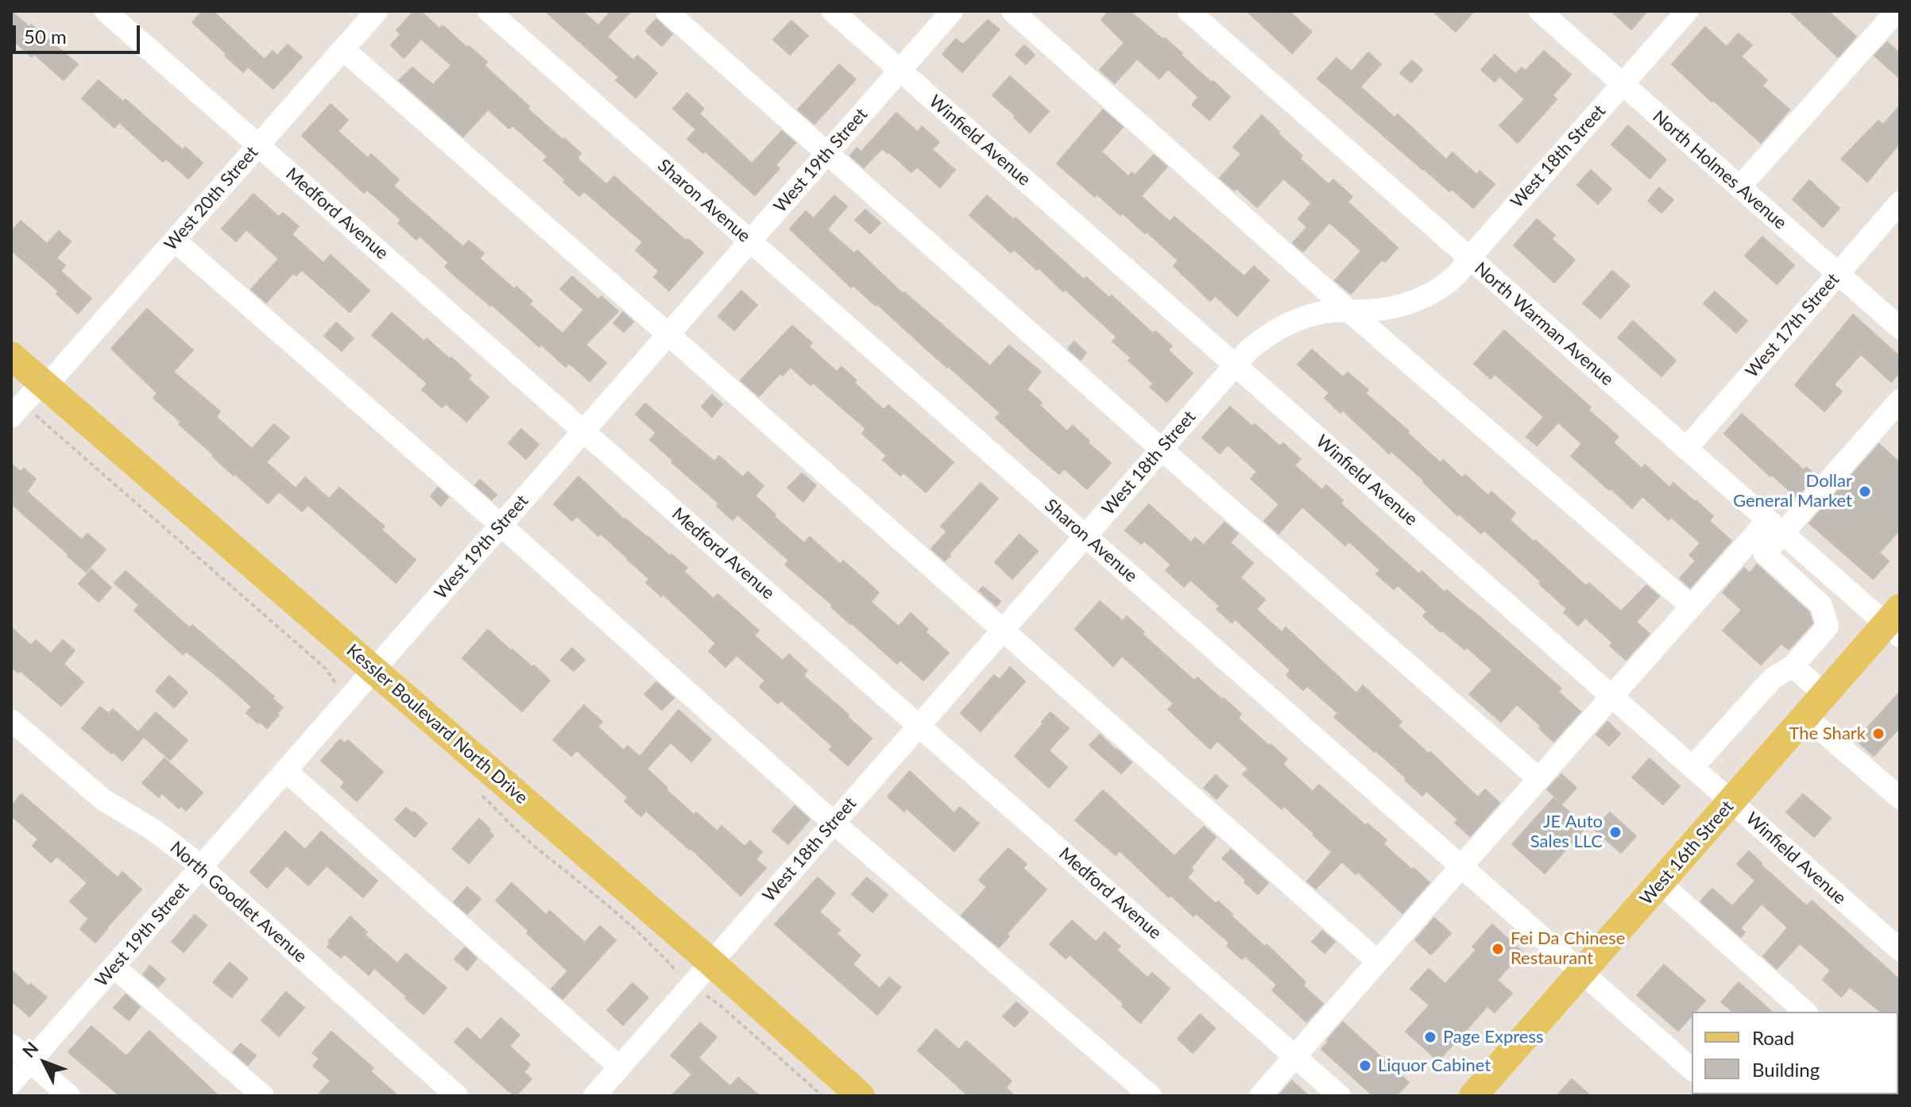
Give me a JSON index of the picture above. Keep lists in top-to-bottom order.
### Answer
{
  "streets": {
    "main road": ["Kessler Boulevard North Drive", "West 16th Street"],
    "street": [
      "Winfield Avenue",
      "West 18th Street",
      "West 19th Street",
      "North Holmes Avenue",
      "West 20th Street",
      "Sharon Avenue",
      "Medford Avenue",
      "North Warman Avenue",
      "West 17th Street",
      "North Goodlet Avenue"
    ]
  },
  "crossings": [
    ["Winfield Avenue", "West 18th Street"],
    ["Winfield Avenue", "West 19th Street"],
    ["Winfield Avenue", "West 16th Street"],
    ["West 18th Street", "North Holmes Avenue"],
    ["West 18th Street", "Sharon Avenue"],
    ["West 18th Street", "Medford Avenue"],
    ["West 18th Street", "North Warman Avenue"],
    ["West 18th Street", "Kessler Boulevard North Drive"],
    ["West 19th Street", "Sharon Avenue"],
    ["West 19th Street", "Medford Avenue"],
    ["West 19th Street", "Kessler Boulevard North Drive"],
    ["West 19th Street", "North Goodlet Avenue"],
    ["North Holmes Avenue", "West 17th Street"],
    ["West 20th Street", "Medford Avenue"],
    ["West 20th Street", "Kessler Boulevard North Drive"],
    ["Sharon Avenue", "West 16th Street"],
    ["North Warman Avenue", "West 17th Street"],
    ["North Warman Avenue", "West 16th Street"]
  ],
  "places": [
    "Dollar General Market",
    "The Shark",
    "JE Auto Sales LLC",
    "Fei Da Chinese Restaurant",
    "Page Express",
    "Liquor Cabinet"
  ],
  "legend": ["Road", "Building"],
  "scale_bar": "50 m",
  "north": "top left"
}
